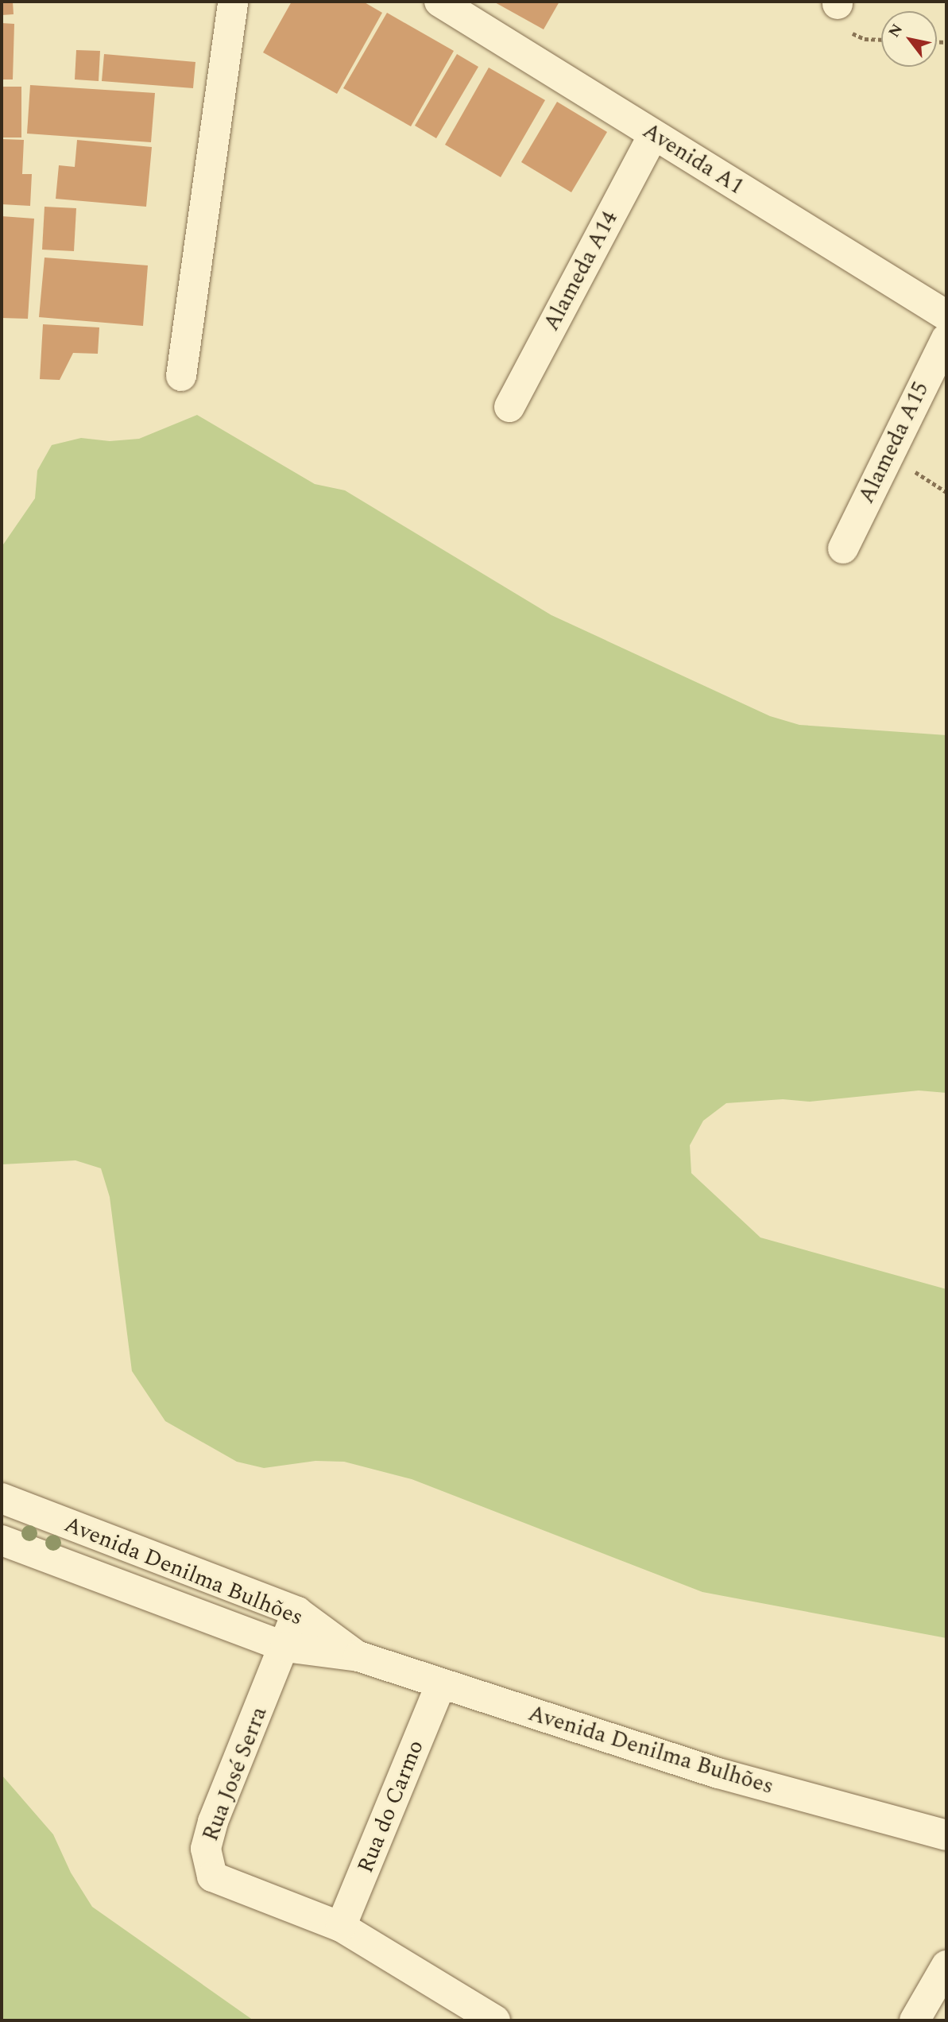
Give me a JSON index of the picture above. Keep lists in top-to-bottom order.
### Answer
{
  "streets": {
    "street": [
      "Avenida A1",
      "Alameda A14",
      "Alameda A15",
      "Avenida Denilma Bulhões",
      "Rua José Serra",
      "Rua do Carmo"
    ]
  },
  "crossings": [
    ["Avenida A1", "Alameda A14"],
    ["Avenida Denilma Bulhões", "Rua José Serra"],
    ["Avenida Denilma Bulhões", "Rua do Carmo"],
    ["Rua José Serra", "Rua do Carmo"]
  ],
  "north": "top left"
}
